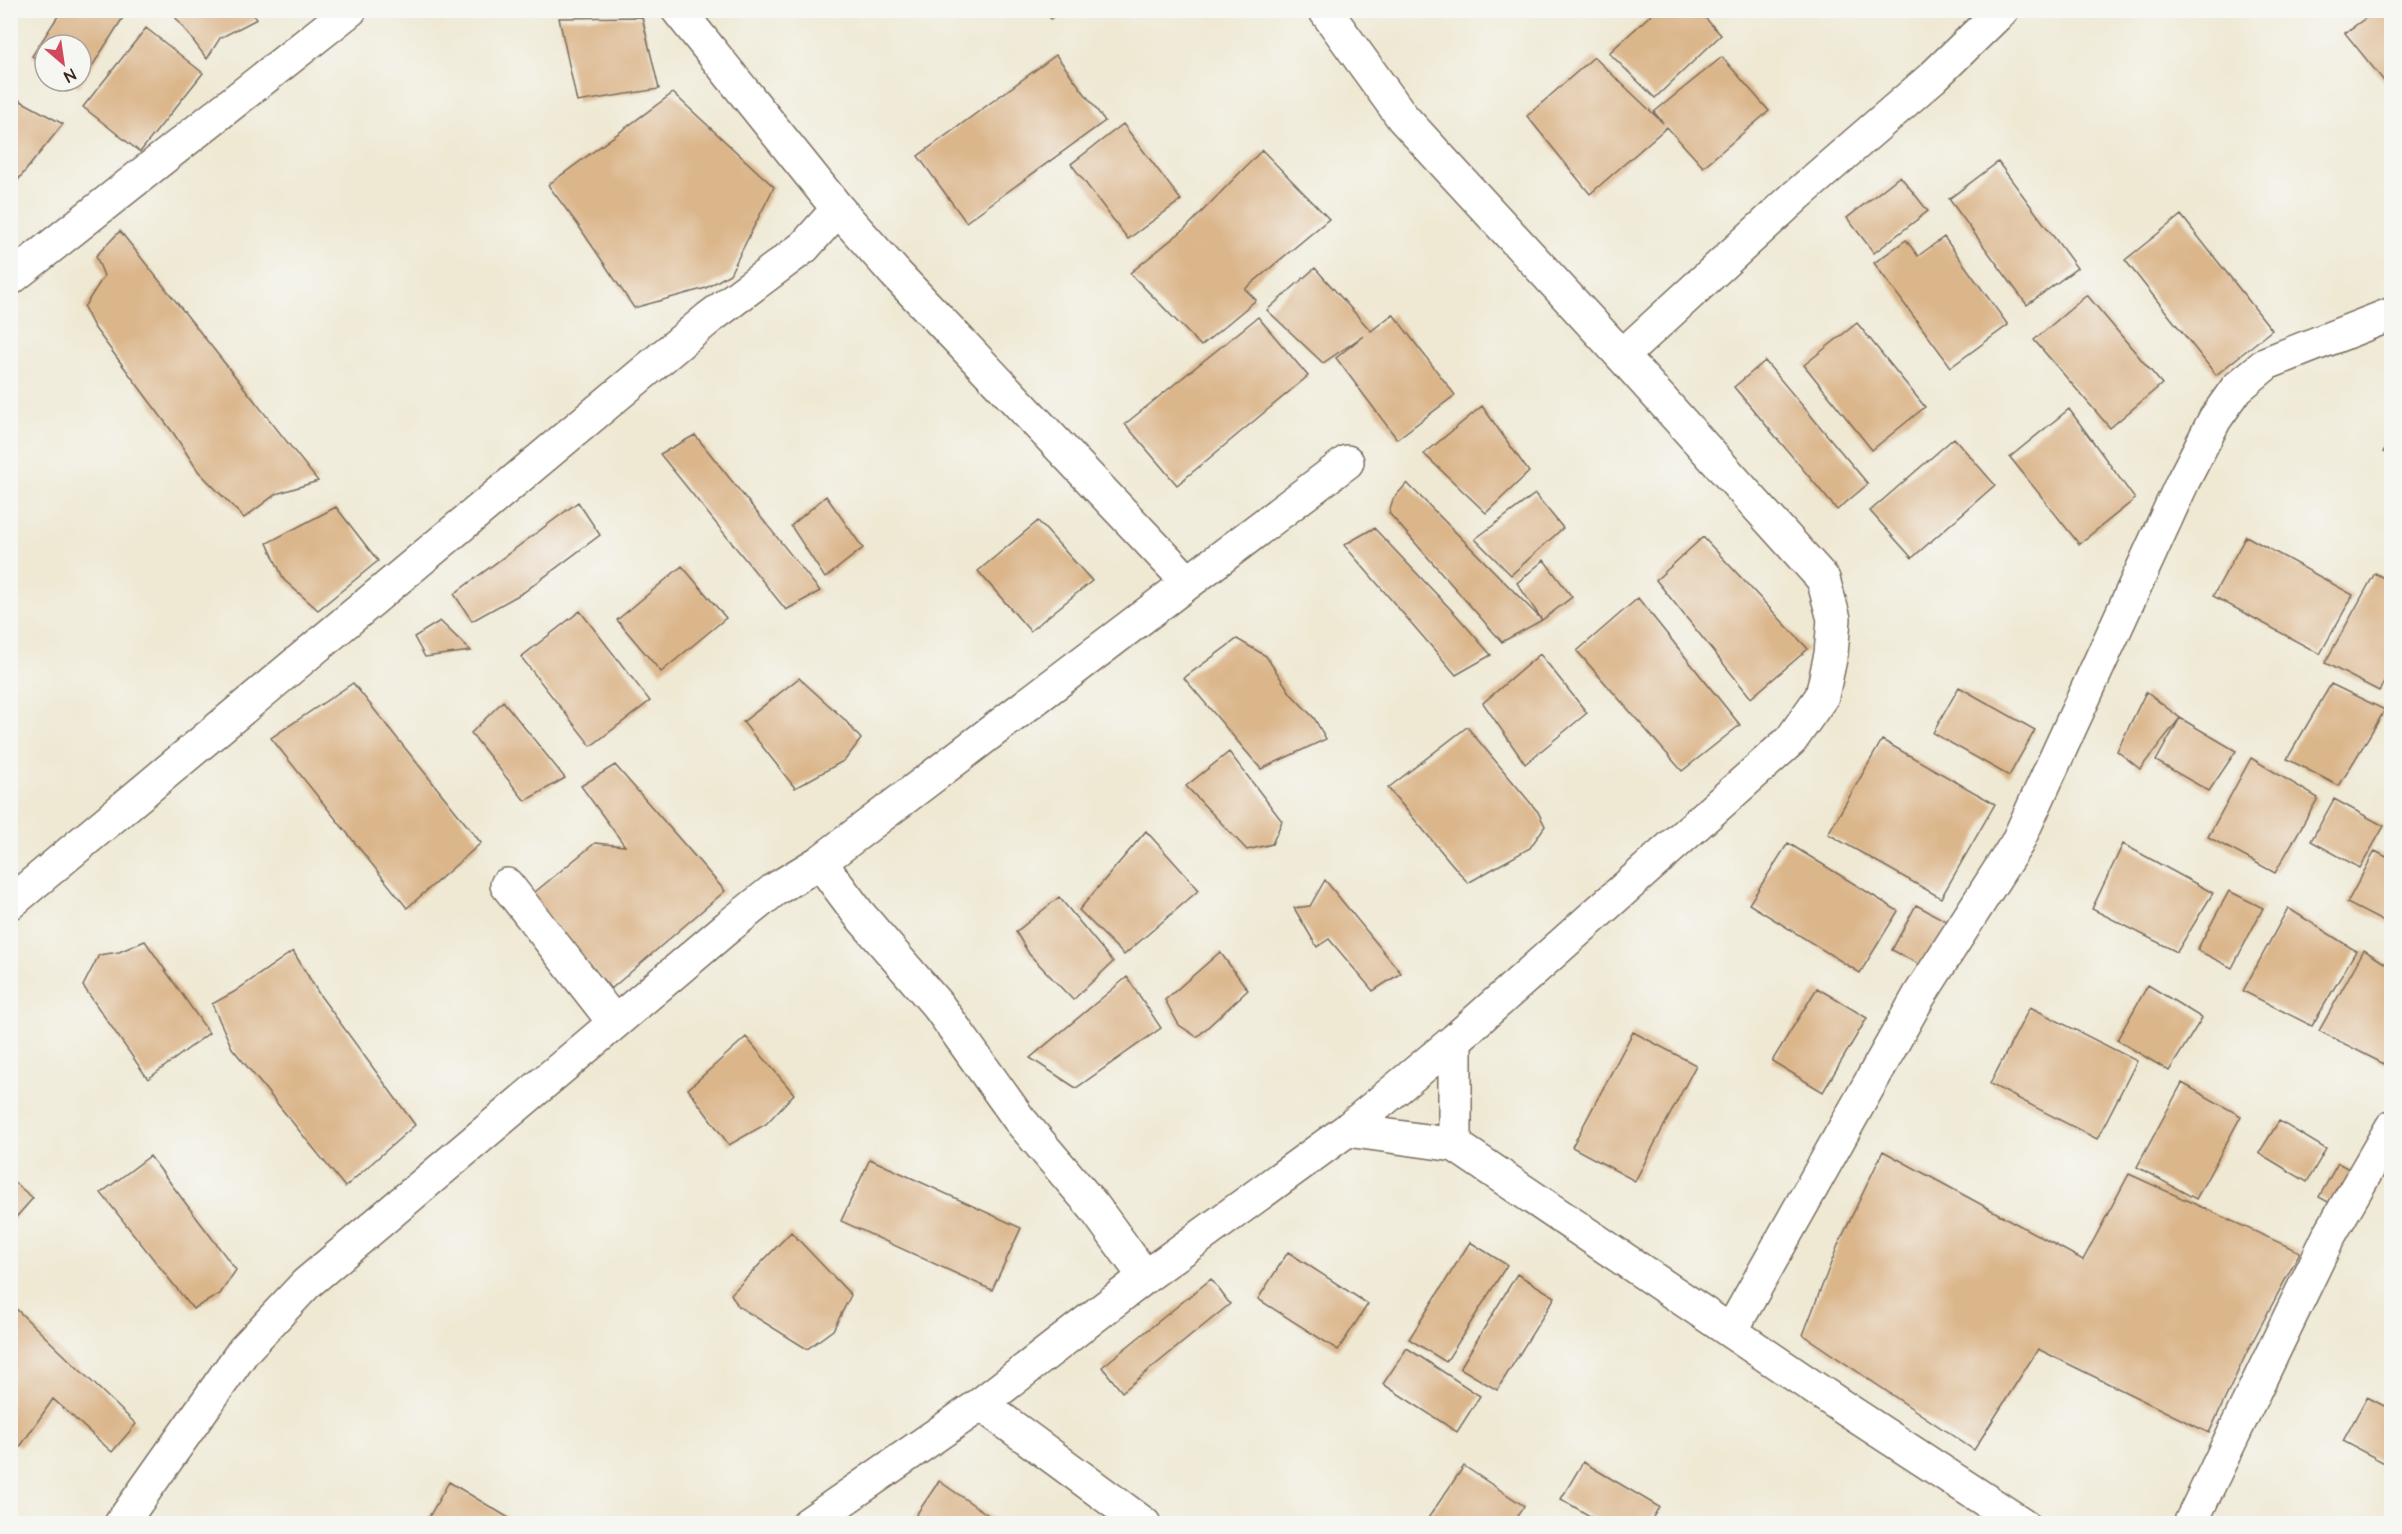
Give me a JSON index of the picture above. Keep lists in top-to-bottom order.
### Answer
{
  "north": "bottom right"
}
